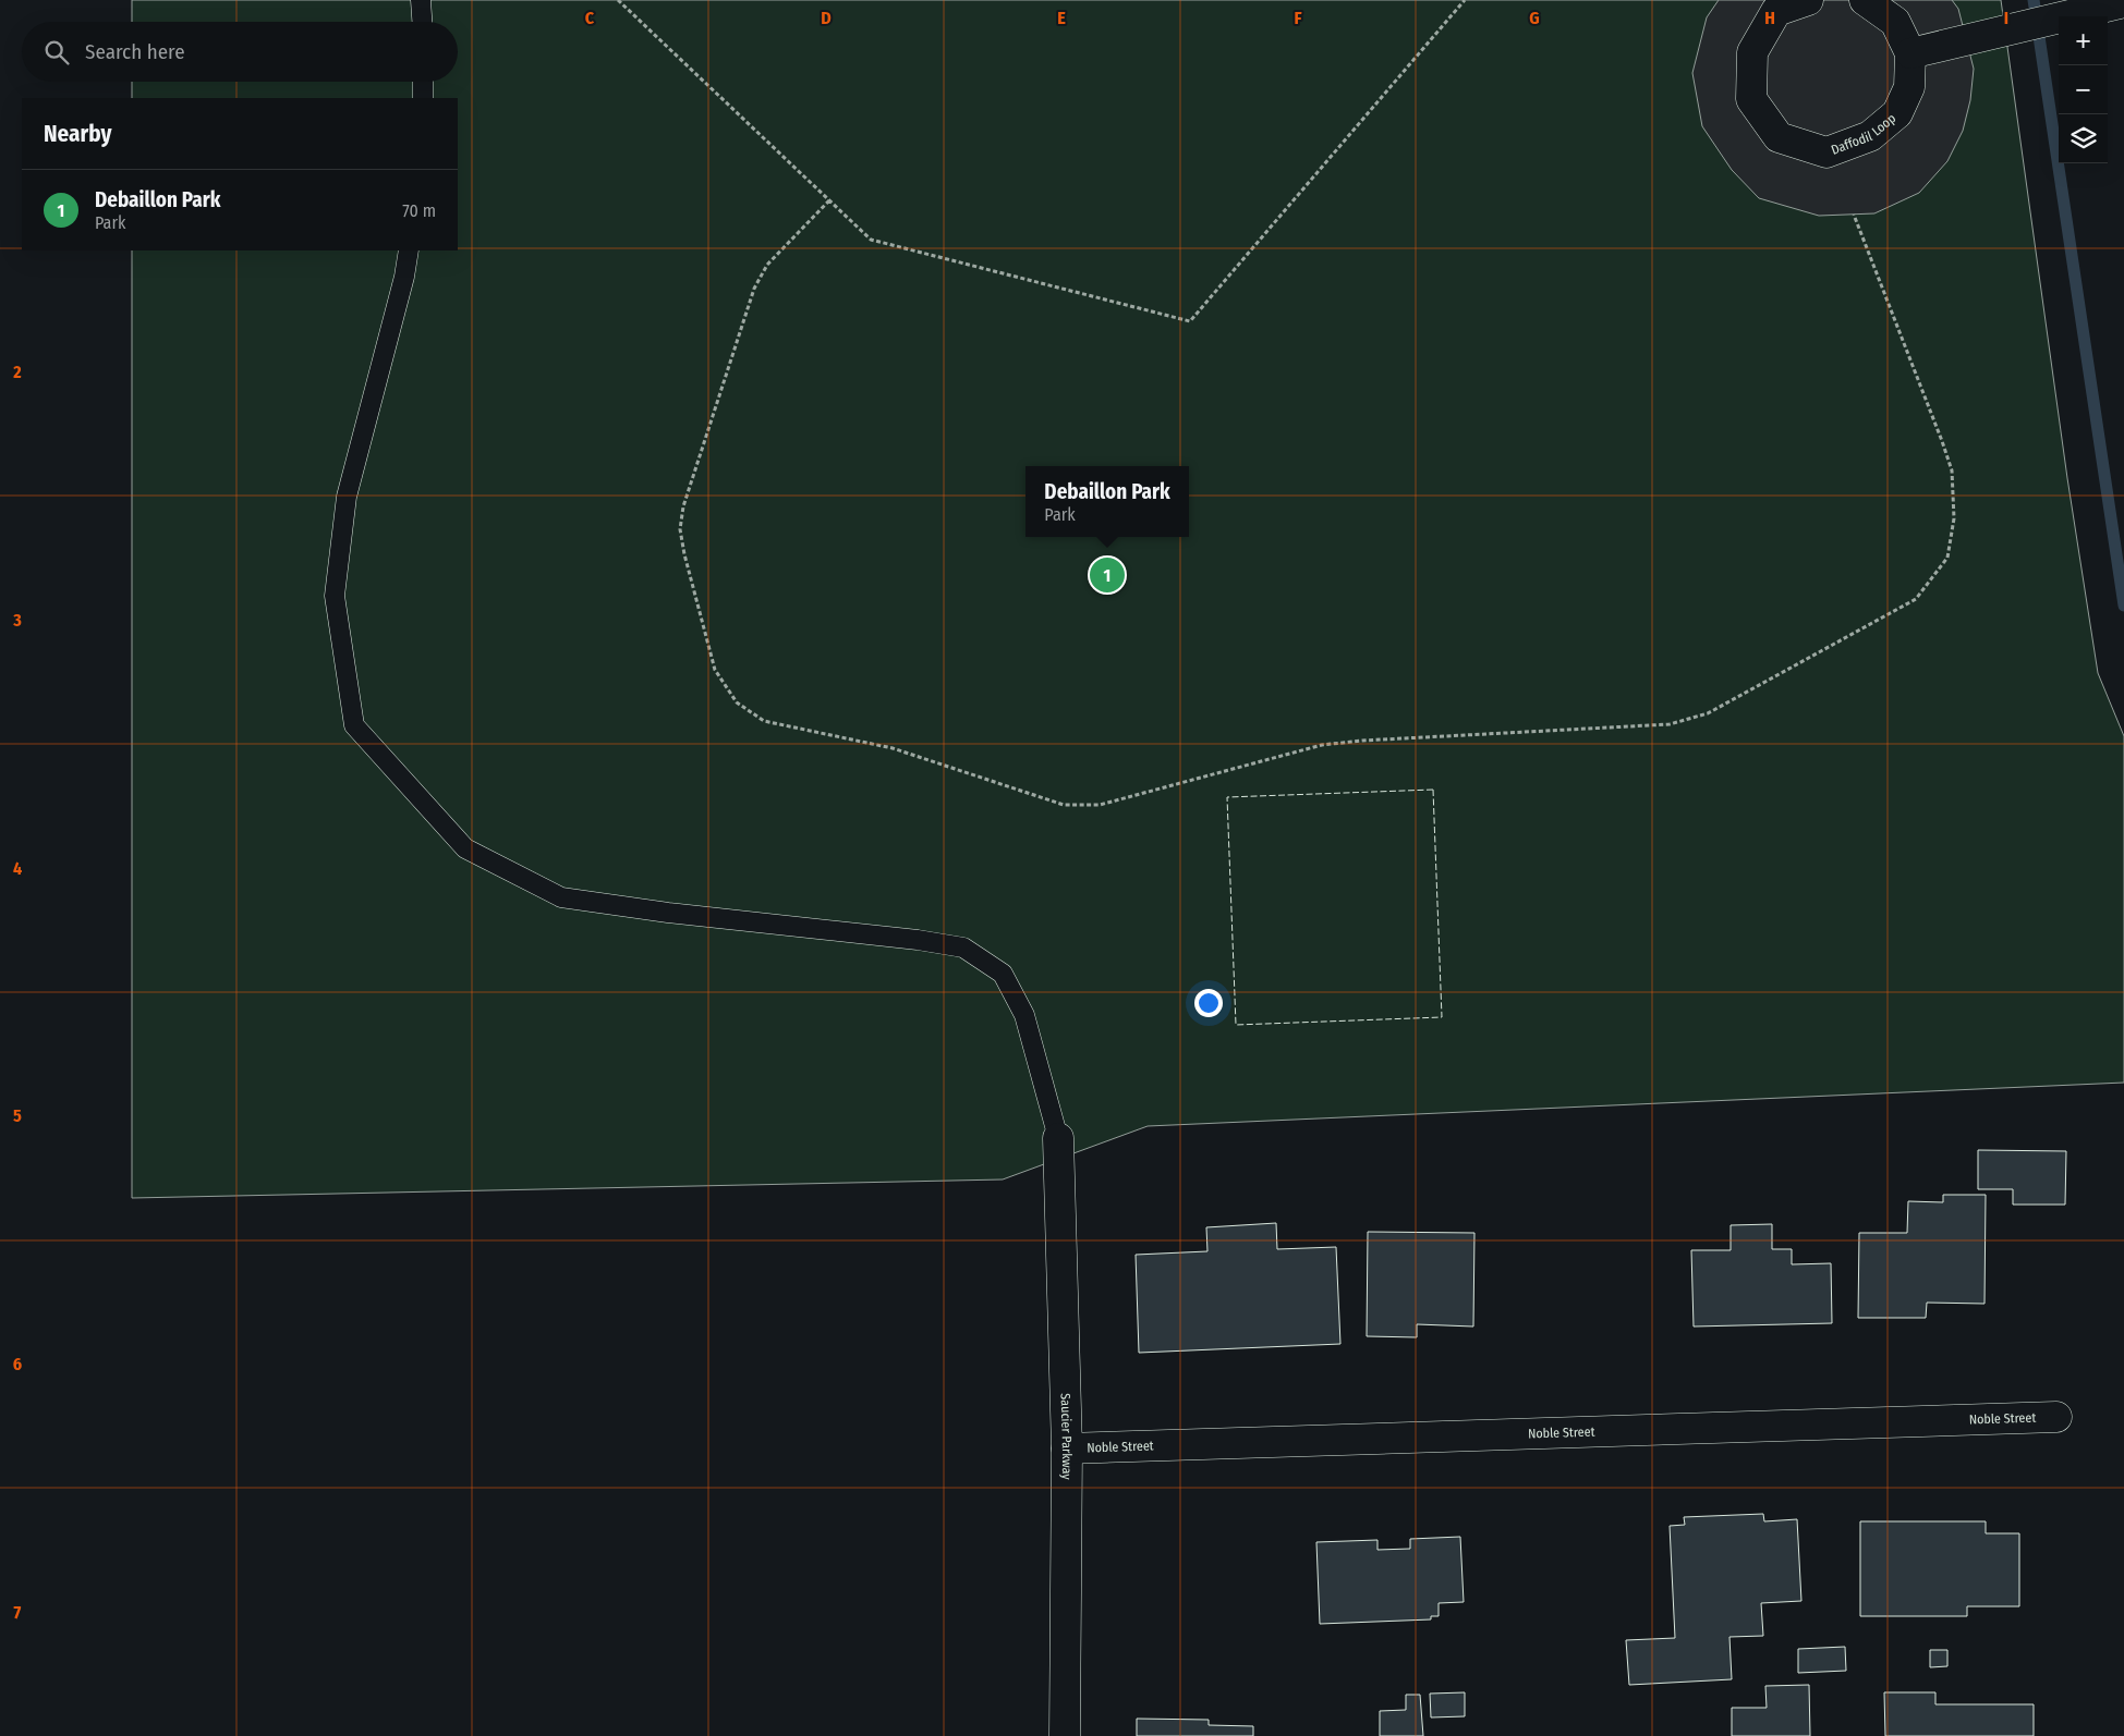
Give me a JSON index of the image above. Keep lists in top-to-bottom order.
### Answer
{
  "streets": {
    "street": ["Daffodil Loop", "Noble Street", "Saucier Parkway"]
  },
  "crossings": [
    ["Noble Street", "Saucier Parkway"]
  ],
  "page": {
    "map_buttons": ["+", "−"],
    "search": "Search here",
    "heading": "Nearby",
    "list": [
      {
        "mark": "1",
        "name": "Debaillon Park",
        "note": "Park",
        "value": "70 m"
      }
    ],
    "popup": ["Debaillon Park", "Park"],
    "pins": "1"
  },
  "grid": {
    "columns": [
      "C",
      "D",
      "E",
      "F",
      "G",
      "H",
      "I"
    ],
    "rows": [
      "2",
      "3",
      "4",
      "5",
      "6",
      "7"
    ]
  }
}
